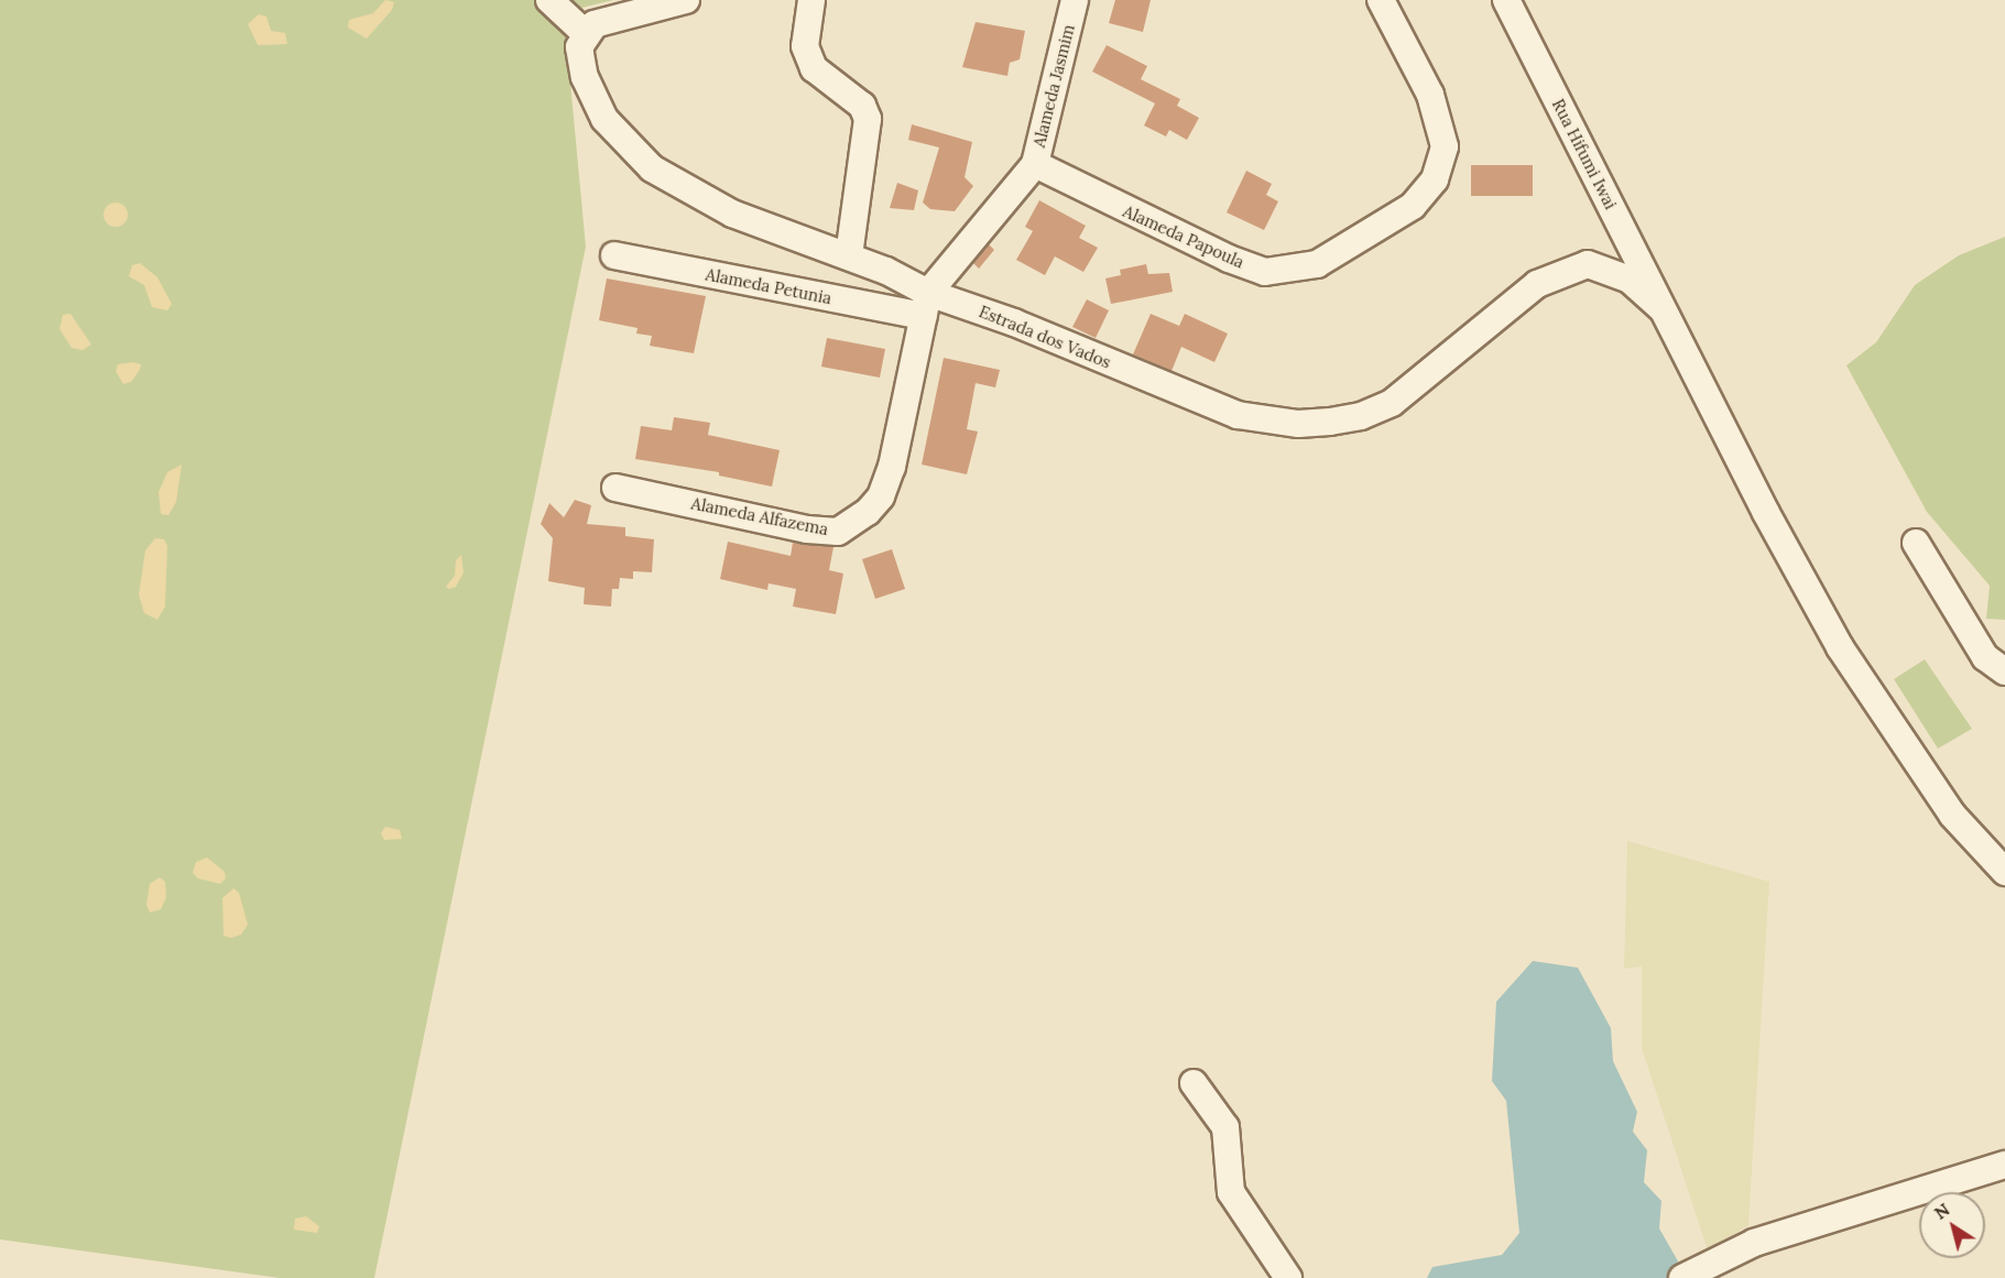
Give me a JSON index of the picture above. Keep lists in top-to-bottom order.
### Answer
{
  "streets": {
    "street": [
      "Alameda Jasmim",
      "Rua Hifumi Iwai",
      "Alameda Papoula",
      "Alameda Petunia",
      "Estrada dos Vados",
      "Alameda Alfazema"
    ]
  },
  "crossings": [
    ["Alameda Jasmim", "Alameda Papoula"],
    ["Alameda Jasmim", "Alameda Petunia"],
    ["Alameda Jasmim", "Estrada dos Vados"],
    ["Alameda Jasmim", "Alameda Alfazema"],
    ["Rua Hifumi Iwai", "Estrada dos Vados"],
    ["Alameda Petunia", "Estrada dos Vados"],
    ["Alameda Petunia", "Alameda Alfazema"],
    ["Estrada dos Vados", "Alameda Alfazema"]
  ],
  "north": "top left"
}
